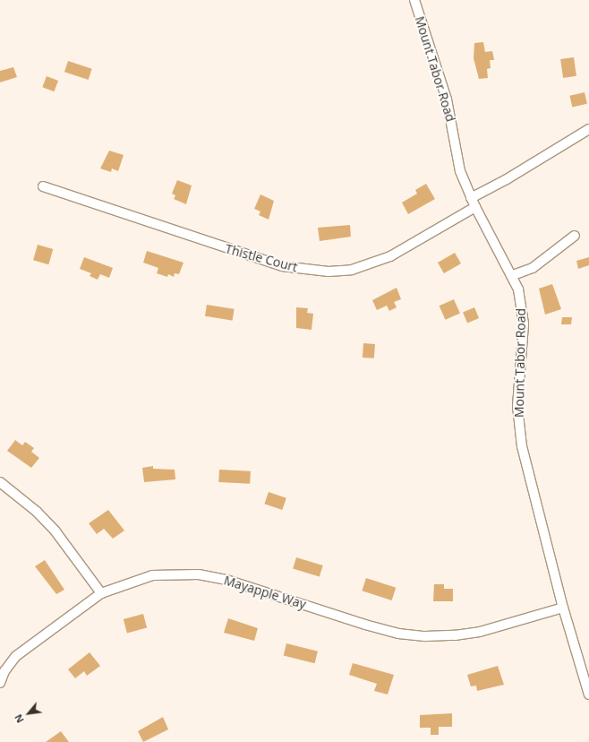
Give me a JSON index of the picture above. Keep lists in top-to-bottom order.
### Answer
{
  "streets": {
    "street": ["Mount Tabor Road", "Thistle Court", "Mayapple Way"]
  },
  "crossings": [
    ["Mount Tabor Road", "Thistle Court"],
    ["Mount Tabor Road", "Mayapple Way"]
  ],
  "north": "bottom left"
}
